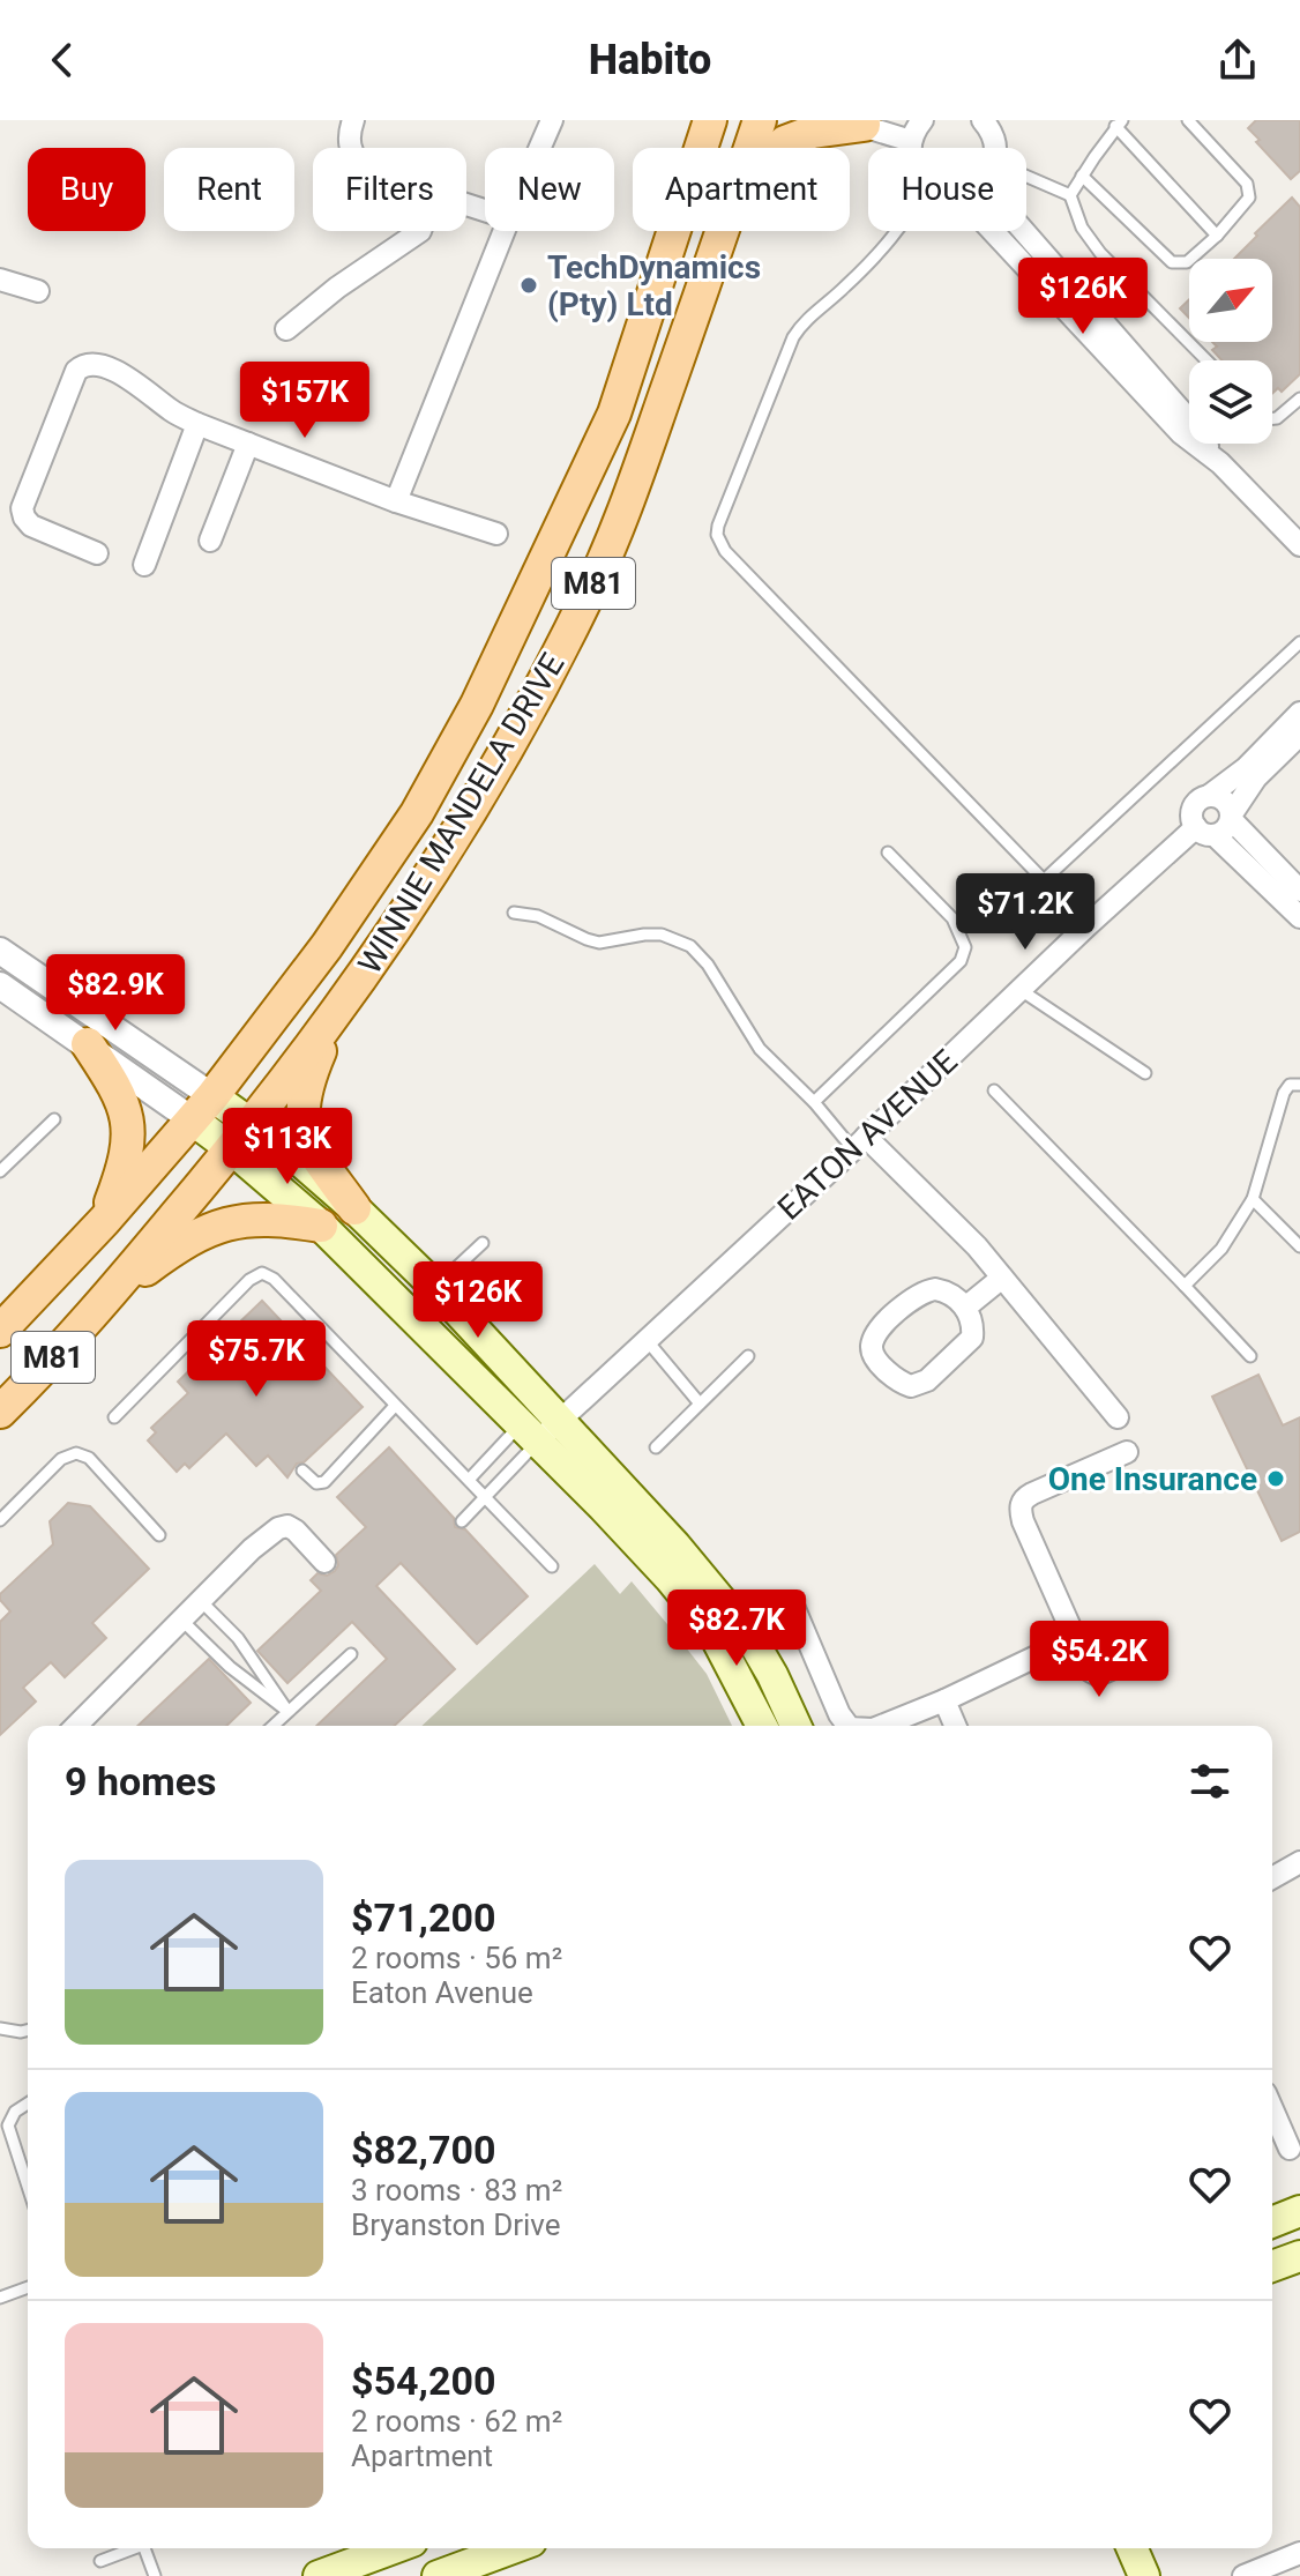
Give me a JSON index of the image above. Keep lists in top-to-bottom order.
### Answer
{
  "streets": {
    "main road": ["M81", "WINNIE MANDELA DRIVE"],
    "street": ["EATON AVENUE"]
  },
  "places": ["TechDynamics (Pty) Ltd", "One Insurance"],
  "north": "top right",
  "page": {
    "header": "Habito",
    "chip": [
      "Buy",
      "Rent",
      "Filters",
      "New",
      "Apartment",
      "House"
    ],
    "price": [
      "$126K",
      "$157K",
      "$71.2K",
      "$82.9K",
      "$113K",
      "$126K",
      "$75.7K",
      "$82.7K",
      "$54.2K"
    ],
    "heading": "9 homes",
    "list": [
      {
        "name": "$71,200",
        "note": "2 rooms · 56 m² · Eaton Avenue"
      },
      {
        "name": "$82,700",
        "note": "3 rooms · 83 m² · Bryanston Drive"
      },
      {
        "name": "$54,200",
        "note": "2 rooms · 62 m² · Apartment"
      }
    ]
  }
}
